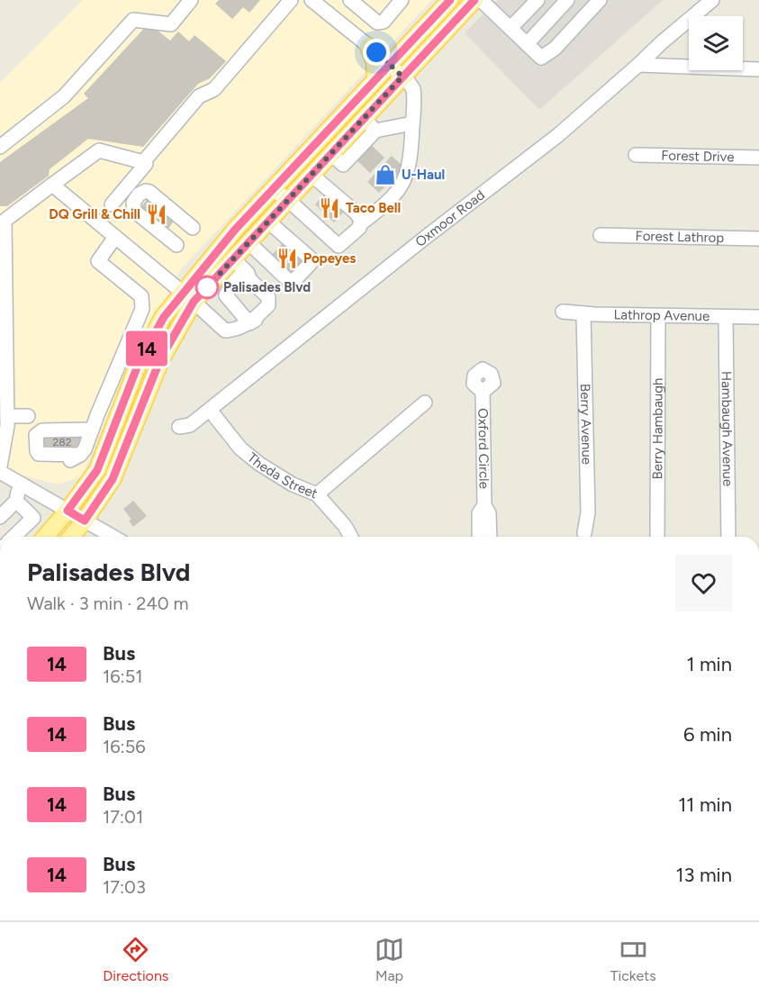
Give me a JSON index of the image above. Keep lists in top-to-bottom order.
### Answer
{
  "streets": {
    "street": [
      "Forest Drive",
      "Oxmoor Road",
      "Forest Lathrop",
      "Lathrop Avenue",
      "Berry Avenue",
      "Berry Hambaugh",
      "Hambaugh Avenue",
      "Oxford Circle",
      "Theda Street"
    ]
  },
  "crossings": [
    ["Oxmoor Road", "Theda Street"],
    ["Lathrop Avenue", "Berry Avenue"],
    ["Lathrop Avenue", "Berry Hambaugh"],
    ["Lathrop Avenue", "Hambaugh Avenue"]
  ],
  "places": {
    "shop": ["U-Haul"],
    "restaurant": ["Taco Bell", "DQ Grill & Chill", "Popeyes"],
    "other": ["Palisades Blvd"]
  },
  "lines": ["bus line 14"],
  "house_numbers": ["282"],
  "page": {
    "on_map": "14",
    "heading": ["Palisades Blvd", "Walk · 3 min · 240 m"],
    "list": [
      {
        "mark": "14",
        "name": "Bus",
        "note": "16:51",
        "value": "1 min"
      },
      {
        "mark": "14",
        "name": "Bus",
        "note": "16:56",
        "value": "6 min"
      },
      {
        "mark": "14",
        "name": "Bus",
        "note": "17:01",
        "value": "11 min"
      },
      {
        "mark": "14",
        "name": "Bus",
        "note": "17:03",
        "value": "13 min"
      }
    ],
    "tabs": ["Directions", "Map", "Tickets"]
  }
}
